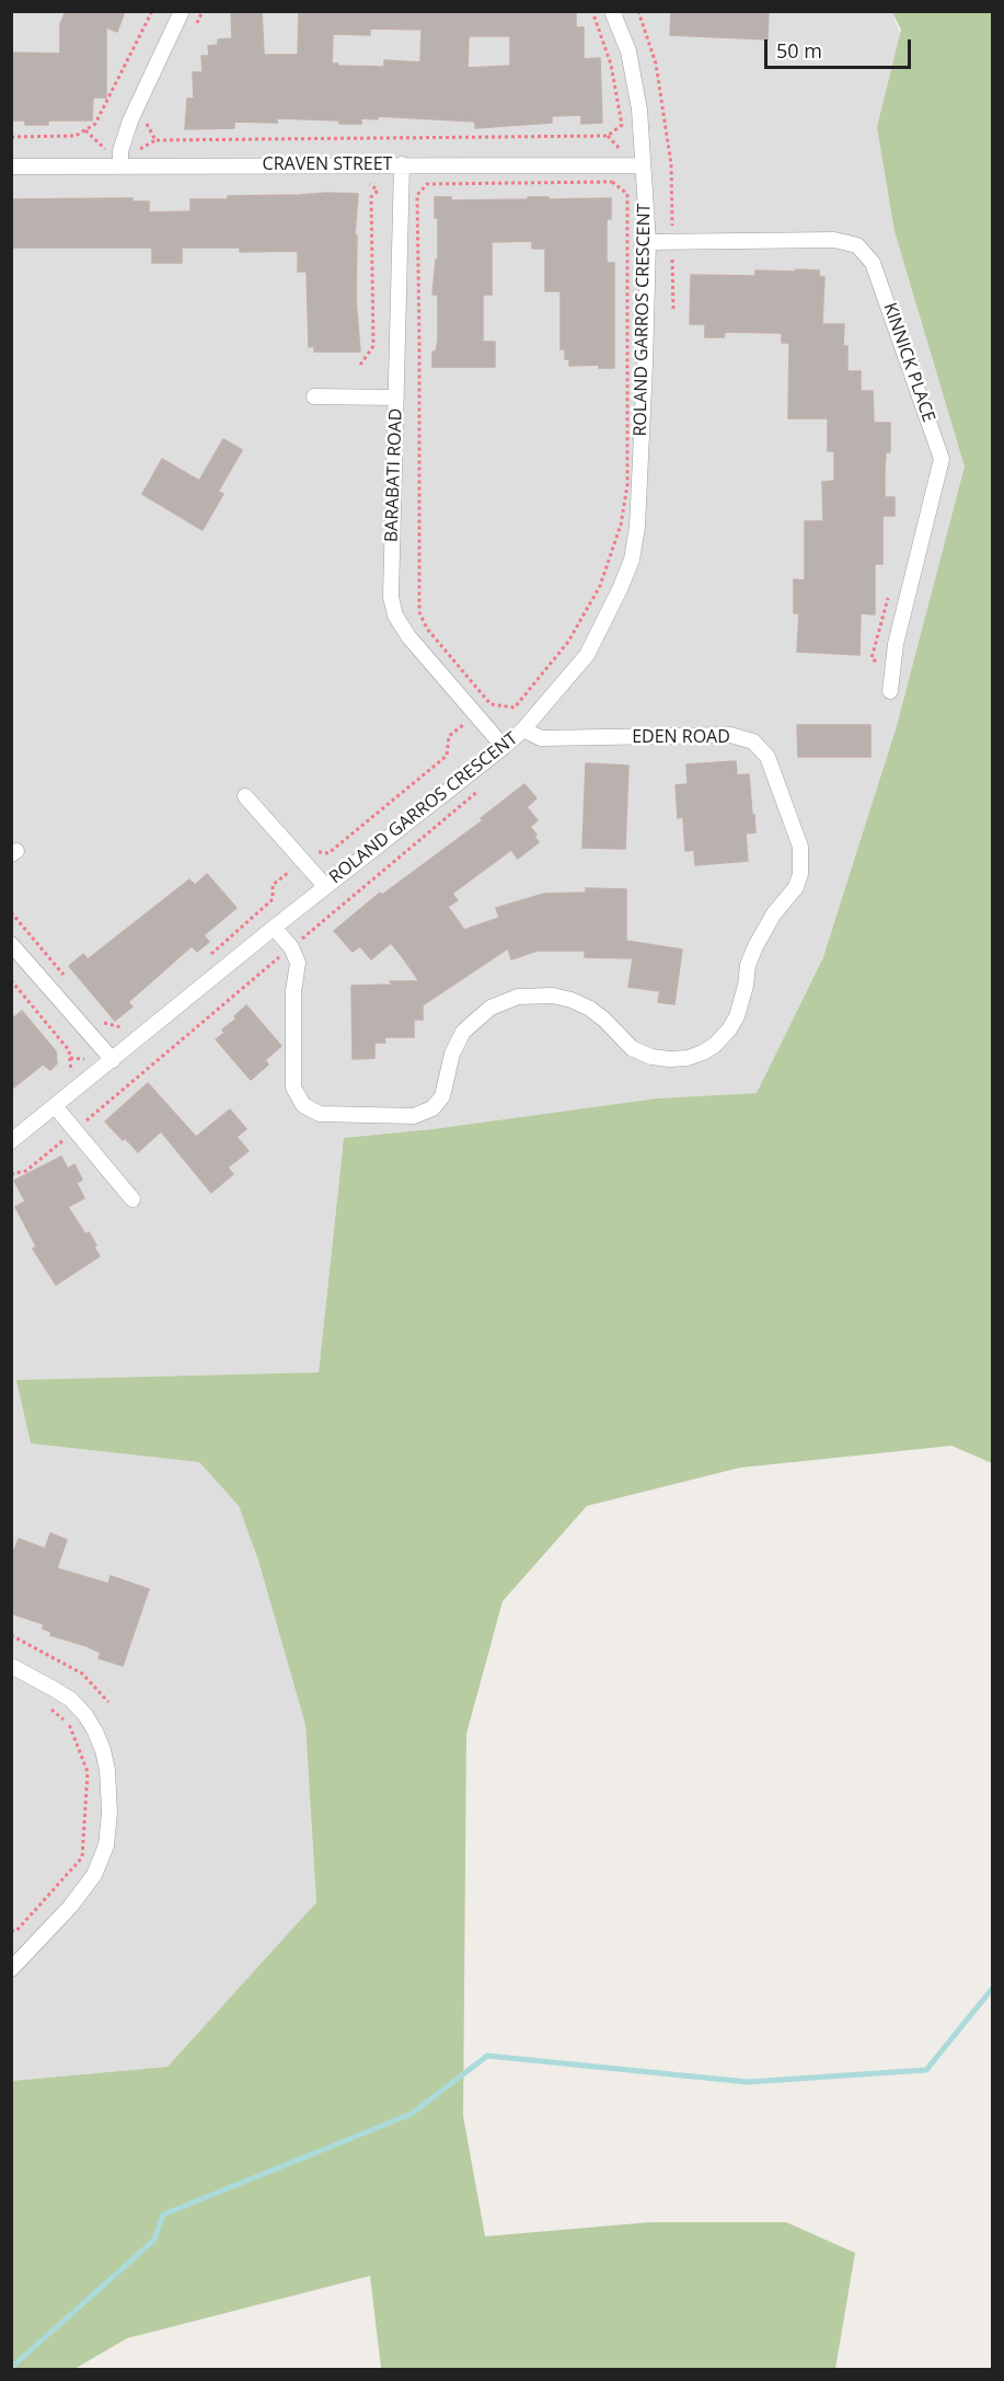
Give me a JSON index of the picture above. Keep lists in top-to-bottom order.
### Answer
{
  "streets": {
    "street": [
      "CRAVEN STREET",
      "ROLAND GARROS CRESCENT",
      "KINNICK PLACE",
      "BARABATI ROAD",
      "EDEN ROAD"
    ]
  },
  "crossings": [
    ["CRAVEN STREET", "ROLAND GARROS CRESCENT"],
    ["CRAVEN STREET", "BARABATI ROAD"],
    ["ROLAND GARROS CRESCENT", "KINNICK PLACE"],
    ["ROLAND GARROS CRESCENT", "BARABATI ROAD"],
    ["ROLAND GARROS CRESCENT", "EDEN ROAD"]
  ],
  "scale_bar": "50 m"
}
